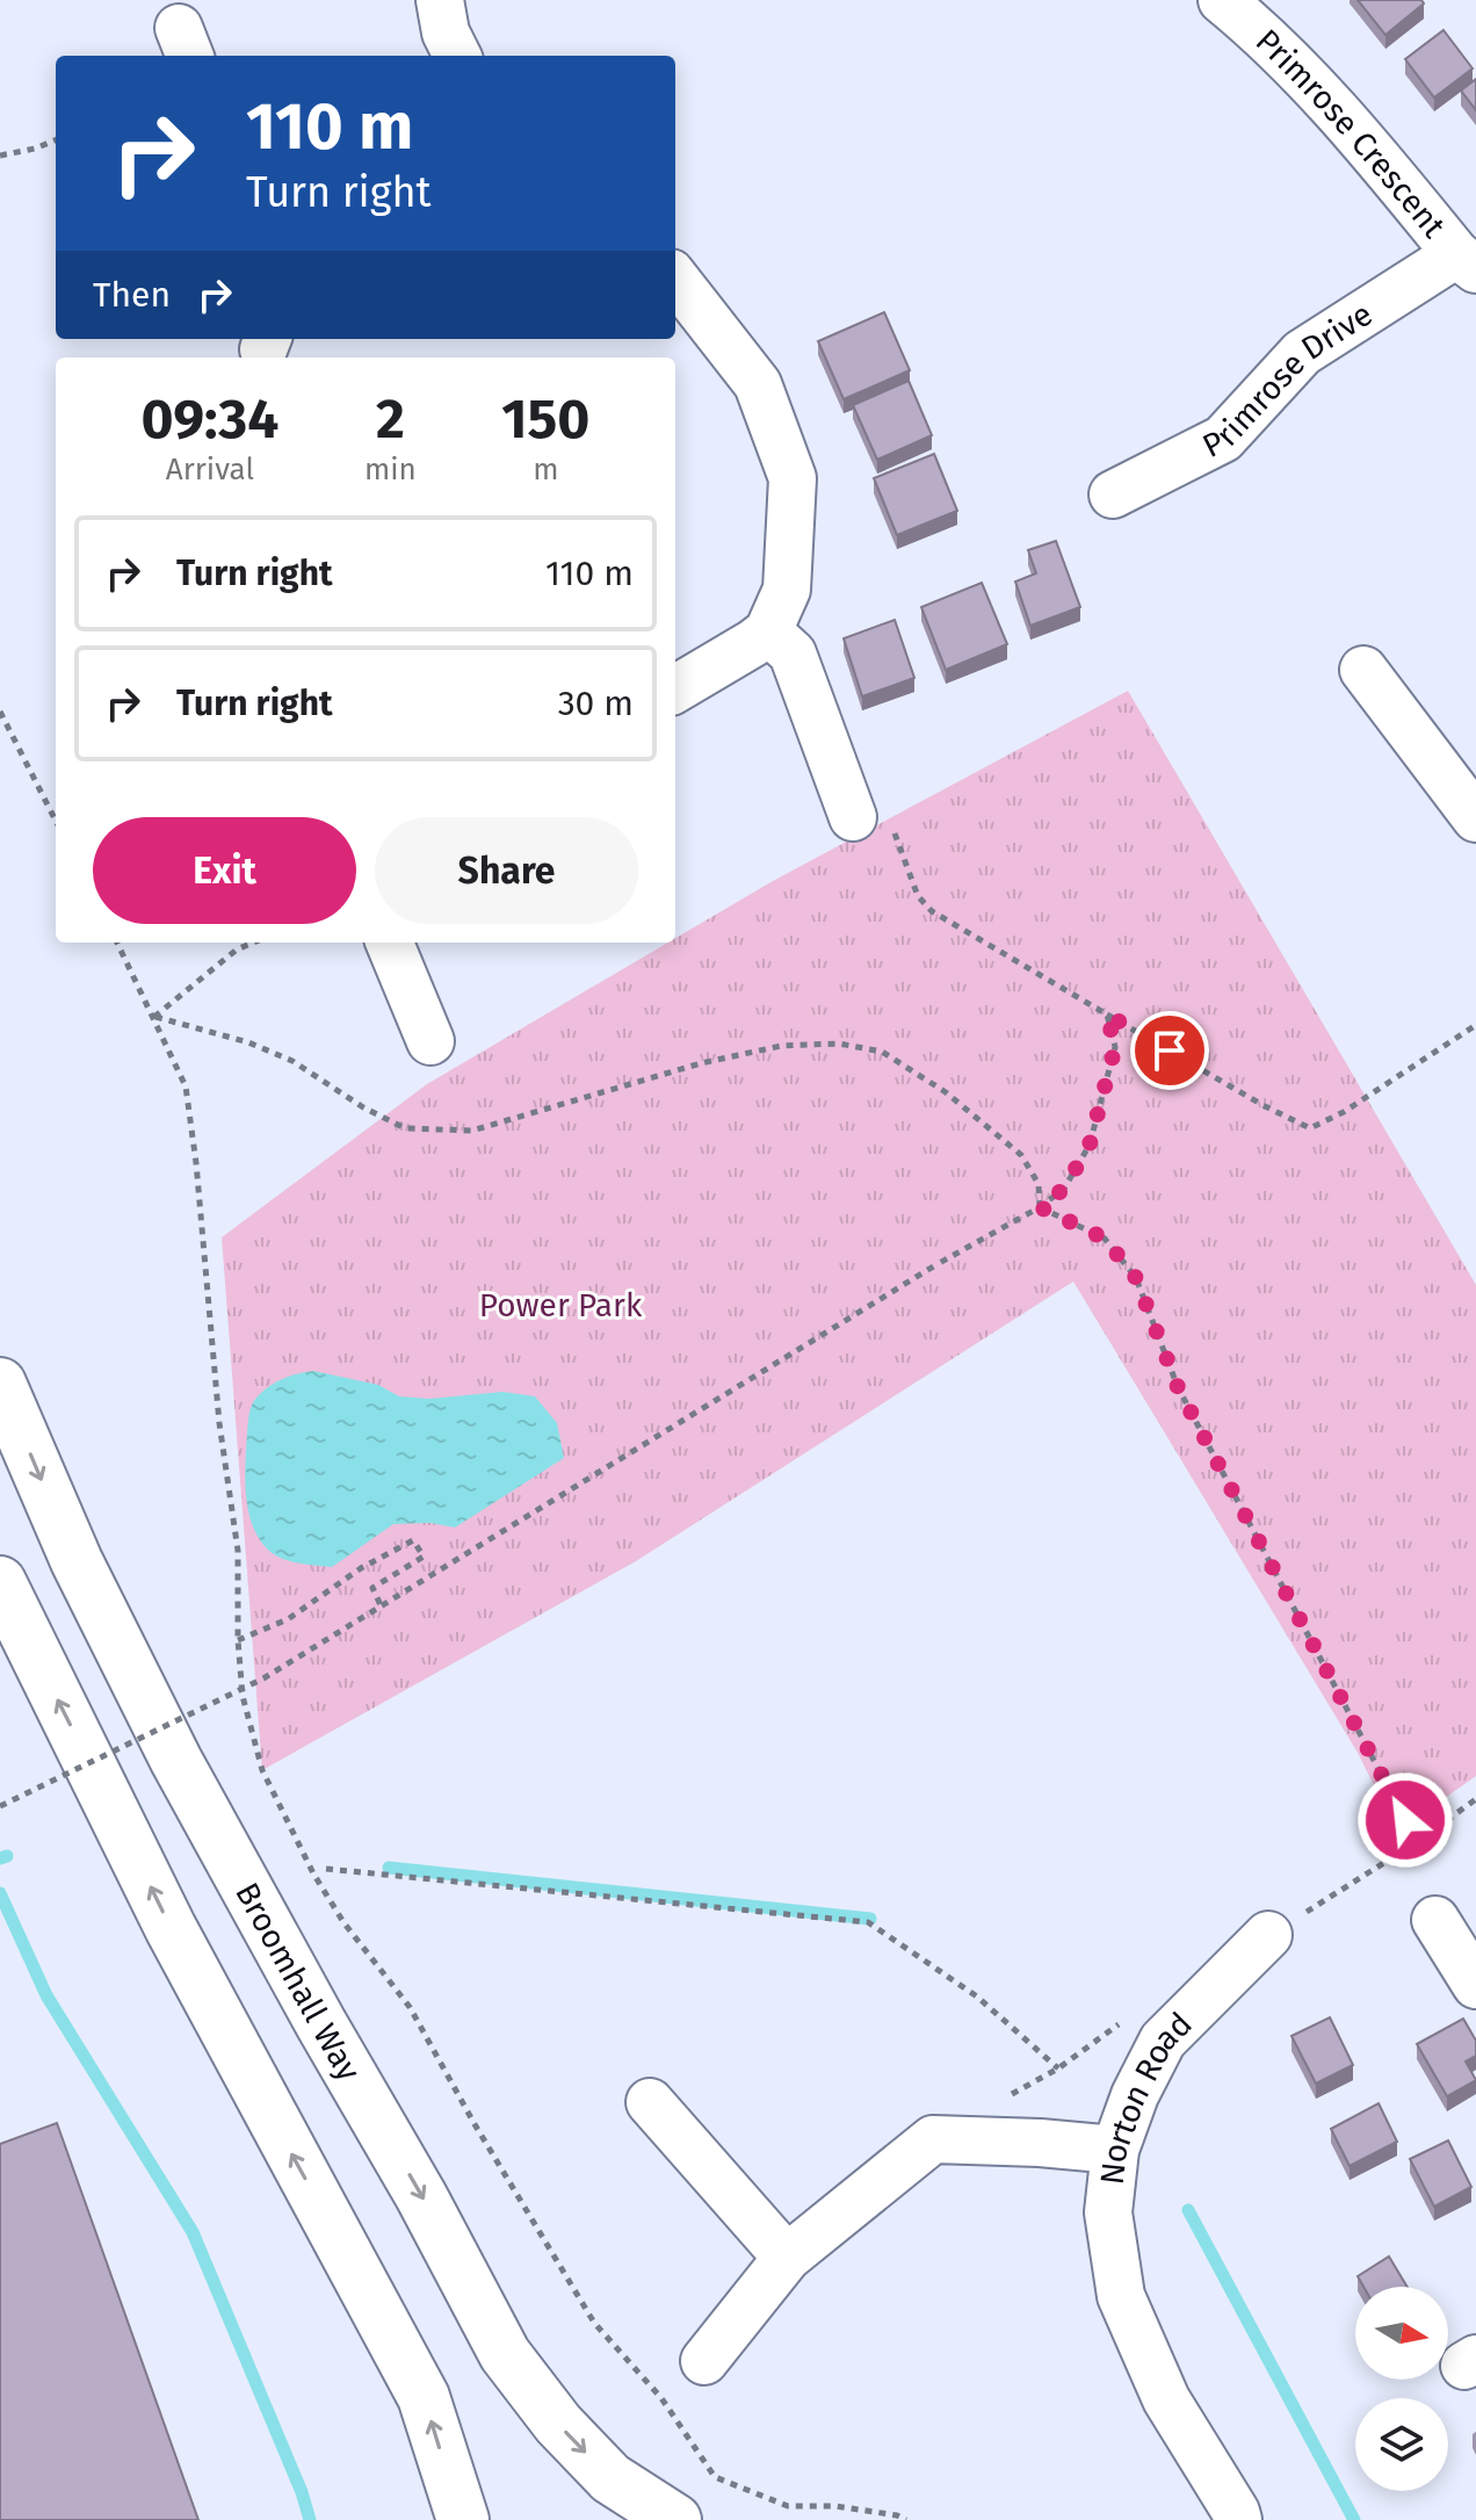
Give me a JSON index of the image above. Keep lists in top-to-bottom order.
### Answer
{
  "streets": {
    "highway": ["Broomhall Way"],
    "street": ["Primrose Crescent", "Primrose Drive", "Norton Road"]
  },
  "crossings": [
    ["Primrose Crescent", "Primrose Drive"]
  ],
  "parks": ["Power Park"],
  "north": "right",
  "page": {
    "turn": ["110 m", "Turn right"],
    "then": "Then",
    "eta": [
      "09:34",
      "Arrival",
      "2",
      "min",
      "150",
      "m"
    ],
    "list": [
      {
        "name": "Turn right",
        "value": "110 m"
      },
      {
        "name": "Turn right",
        "value": "30 m"
      }
    ],
    "buttons": ["Exit", "Share"]
  }
}
